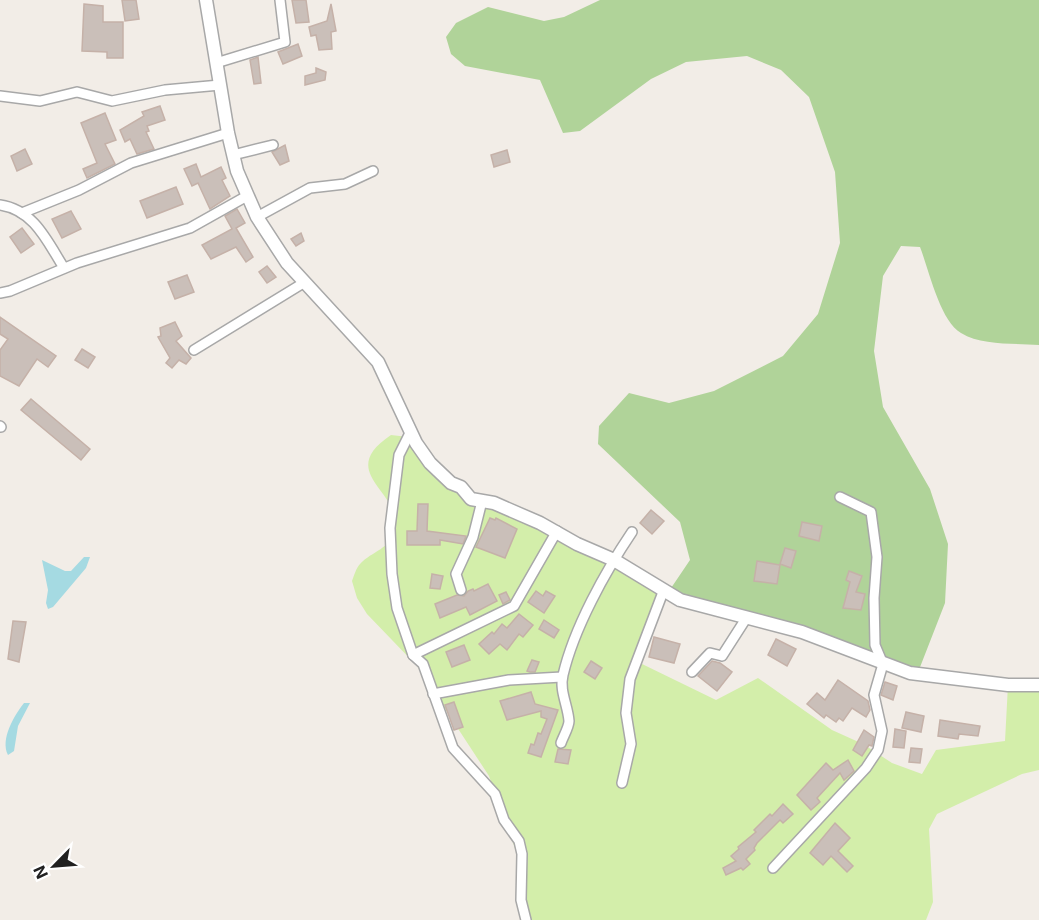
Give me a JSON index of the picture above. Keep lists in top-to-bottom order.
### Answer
{
  "north": "bottom left"
}
